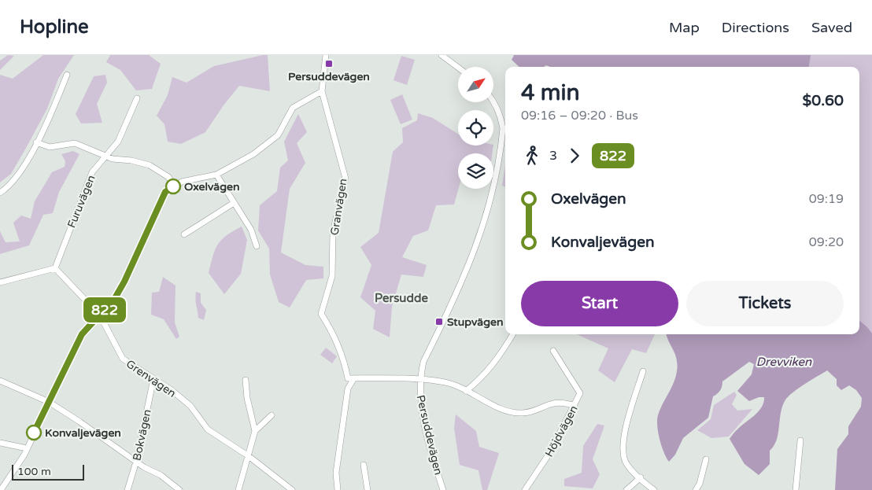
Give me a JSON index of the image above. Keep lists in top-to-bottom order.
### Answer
{
  "streets": {
    "street": [
      "Furuvägen",
      "Granvägen",
      "Grenvägen",
      "Höjdvägen",
      "Bokvägen",
      "Persuddevägen"
    ]
  },
  "crossings": [
    ["Furuvägen", "Grenvägen"],
    ["Grenvägen", "Bokvägen"]
  ],
  "districts": ["Persudde"],
  "water": ["Drevviken"],
  "places": {
    "transit": ["Persuddevägen", "Stupvägen"],
    "other": ["Oxelvägen", "Konvaljevägen"]
  },
  "lines": ["bus line 822"],
  "scale_bar": "100 m",
  "north": "top right",
  "page": {
    "header": "Hopline",
    "nav": ["Map", "Directions", "Saved"],
    "on_map": "822",
    "heading": ["4 min", "09:16 – 09:20 · Bus", "$0.60"],
    "legs": ["3", "822"],
    "list": [
      {
        "name": "Oxelvägen",
        "value": "09:19"
      },
      {
        "name": "Konvaljevägen",
        "value": "09:20"
      }
    ],
    "buttons": ["Start", "Tickets"],
    "scale": "100 m"
  }
}
